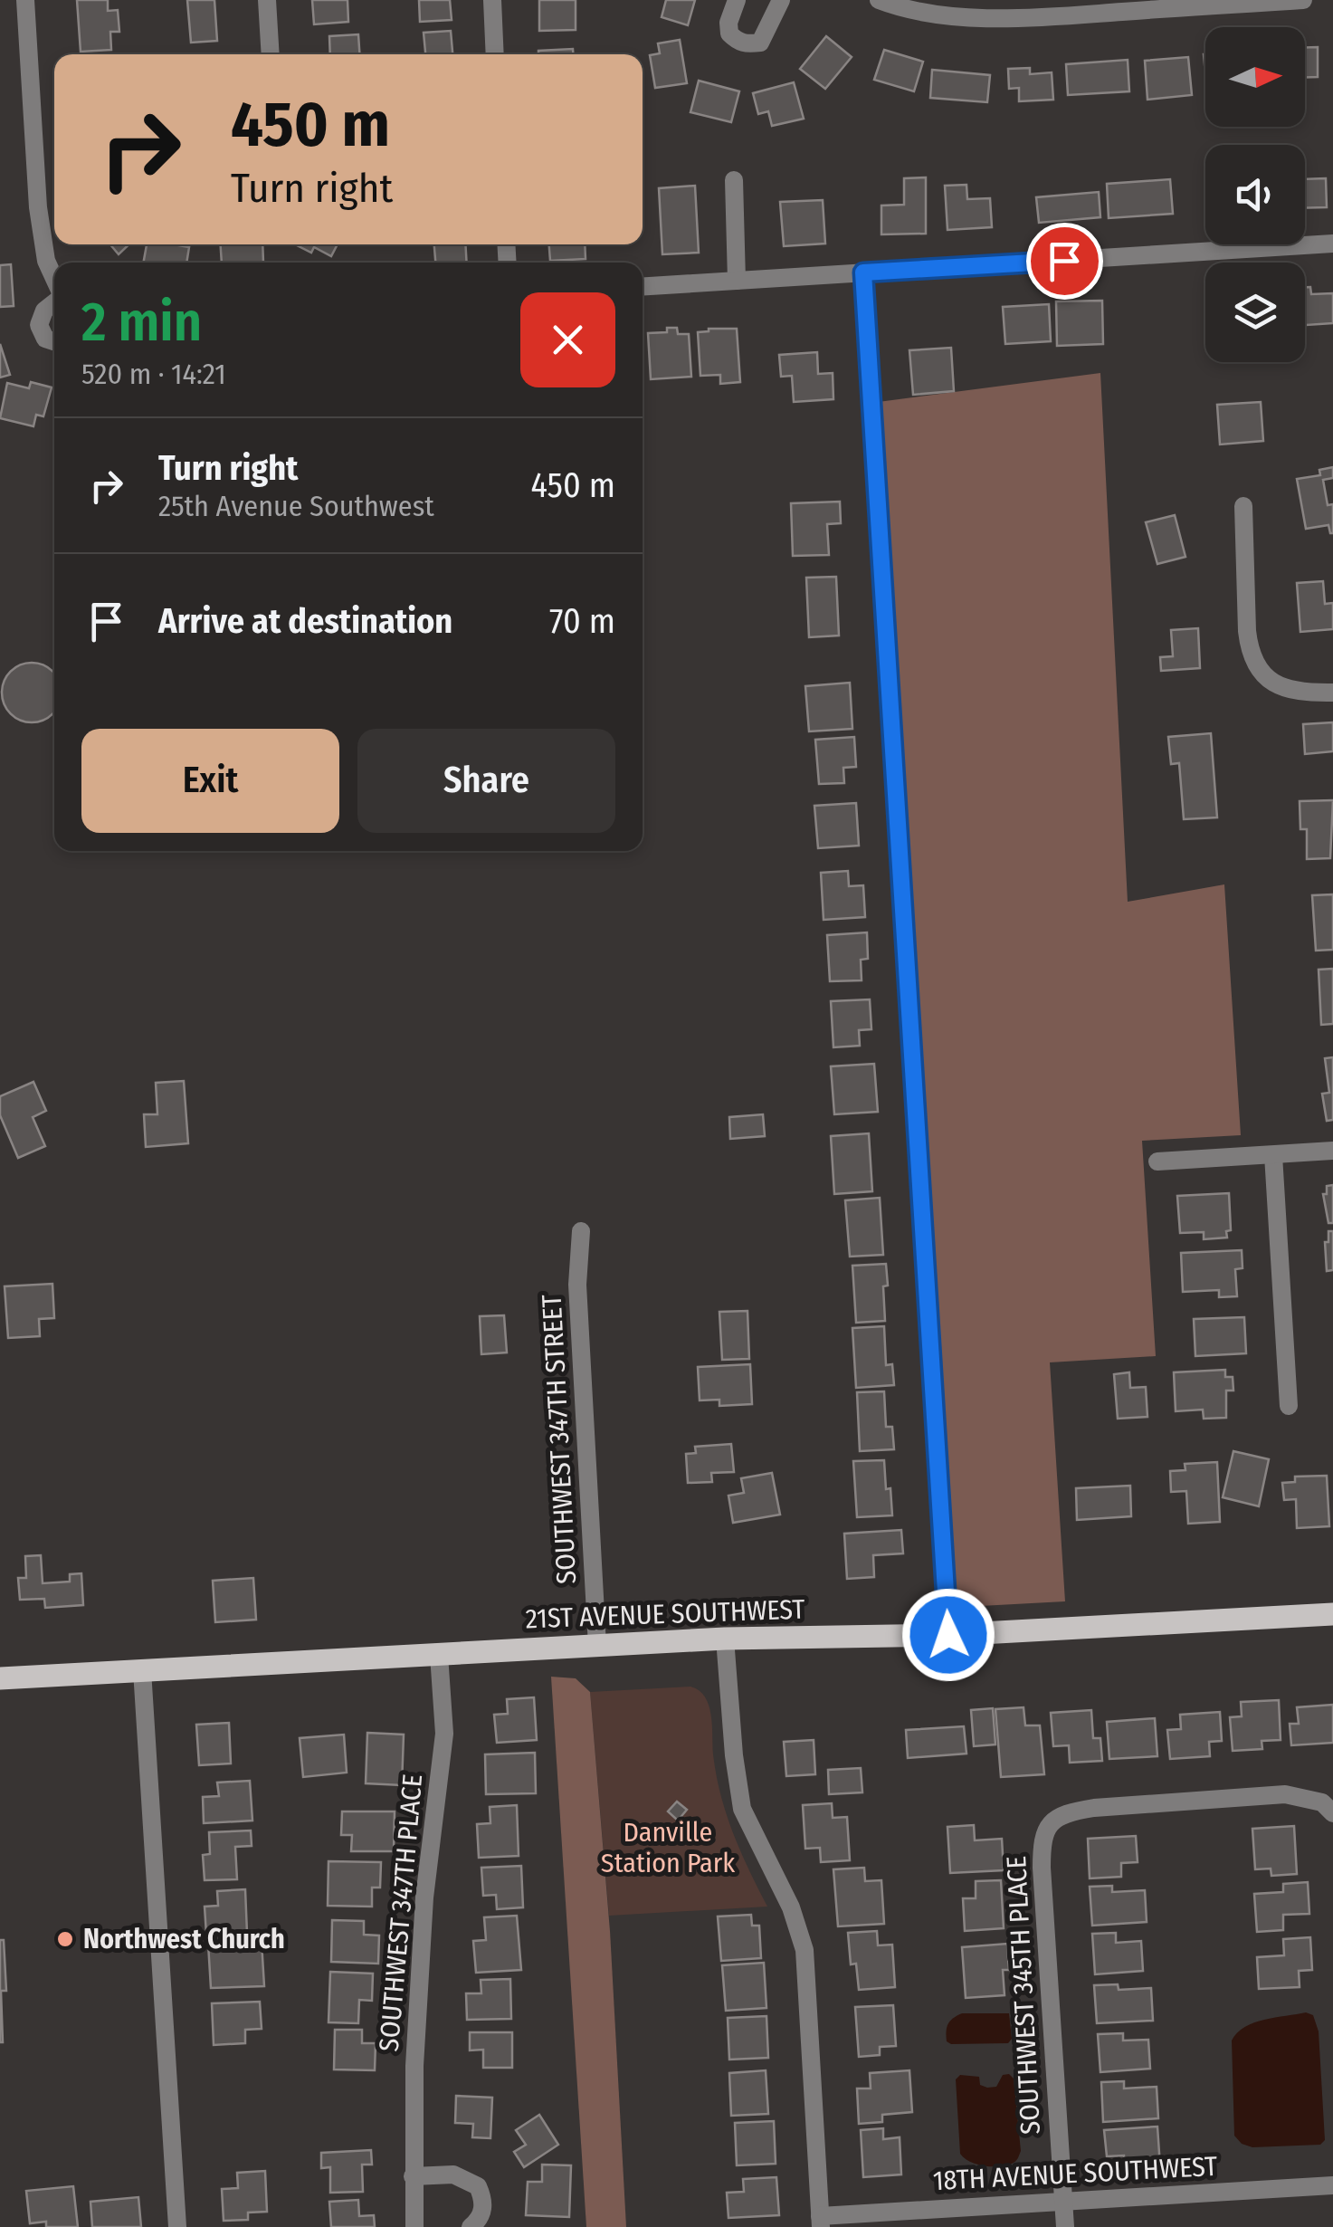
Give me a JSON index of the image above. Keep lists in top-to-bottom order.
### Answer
{
  "streets": {
    "main road": ["21ST AVENUE SOUTHWEST"],
    "street": [
      "SOUTHWEST 347TH STREET",
      "SOUTHWEST 347TH PLACE",
      "SOUTHWEST 345TH PLACE",
      "18TH AVENUE SOUTHWEST"
    ]
  },
  "crossings": [
    ["SOUTHWEST 347TH STREET", "21ST AVENUE SOUTHWEST"],
    ["21ST AVENUE SOUTHWEST", "SOUTHWEST 347TH PLACE"],
    ["SOUTHWEST 345TH PLACE", "18TH AVENUE SOUTHWEST"]
  ],
  "parks": ["Danville Station Park"],
  "places": ["Northwest Church"],
  "north": "right",
  "page": {
    "turn": ["450 m", "Turn right"],
    "heading": ["2 min", "520 m · 14:21"],
    "list": [
      {
        "name": "Turn right",
        "note": "25th Avenue Southwest",
        "value": "450 m"
      },
      {
        "name": "Arrive at destination",
        "value": "70 m"
      }
    ],
    "buttons": ["Exit", "Share"]
  }
}
